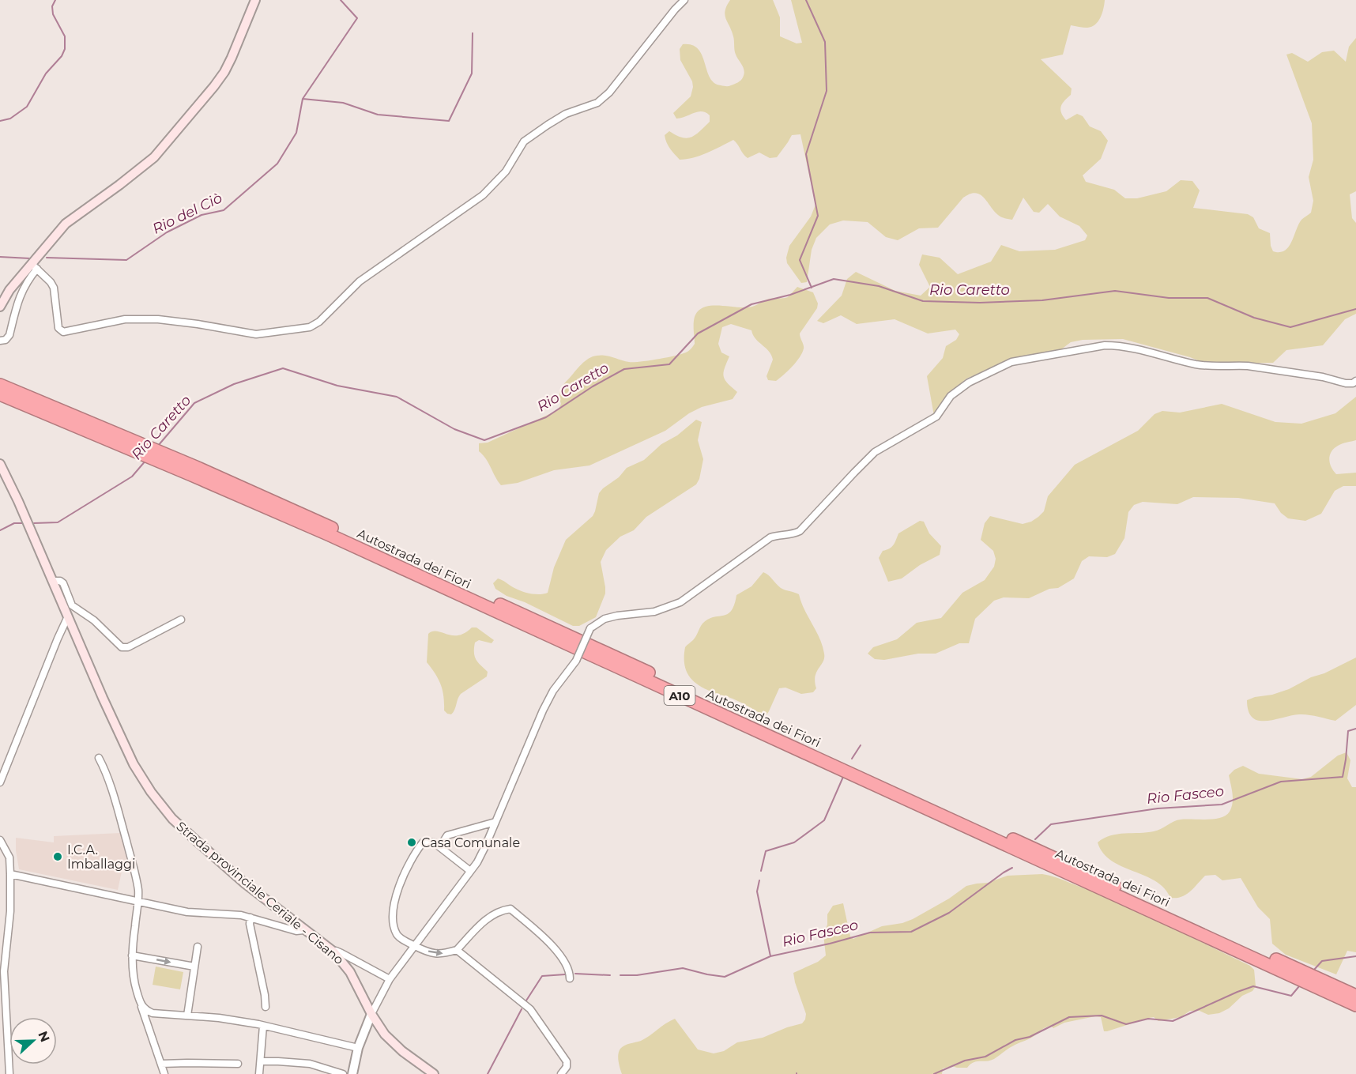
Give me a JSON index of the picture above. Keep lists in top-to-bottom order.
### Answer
{
  "streets": {
    "highway": ["Autostrada dei Fiori", "A10"],
    "main road": ["Strada provinciale Ceriale - Cisano"]
  },
  "water": ["Rio del Ciò", "Rio Caretto", "Rio Fasceo"],
  "places": ["Casa Comunale", "I.C.A. Imballaggi"],
  "north": "right"
}
